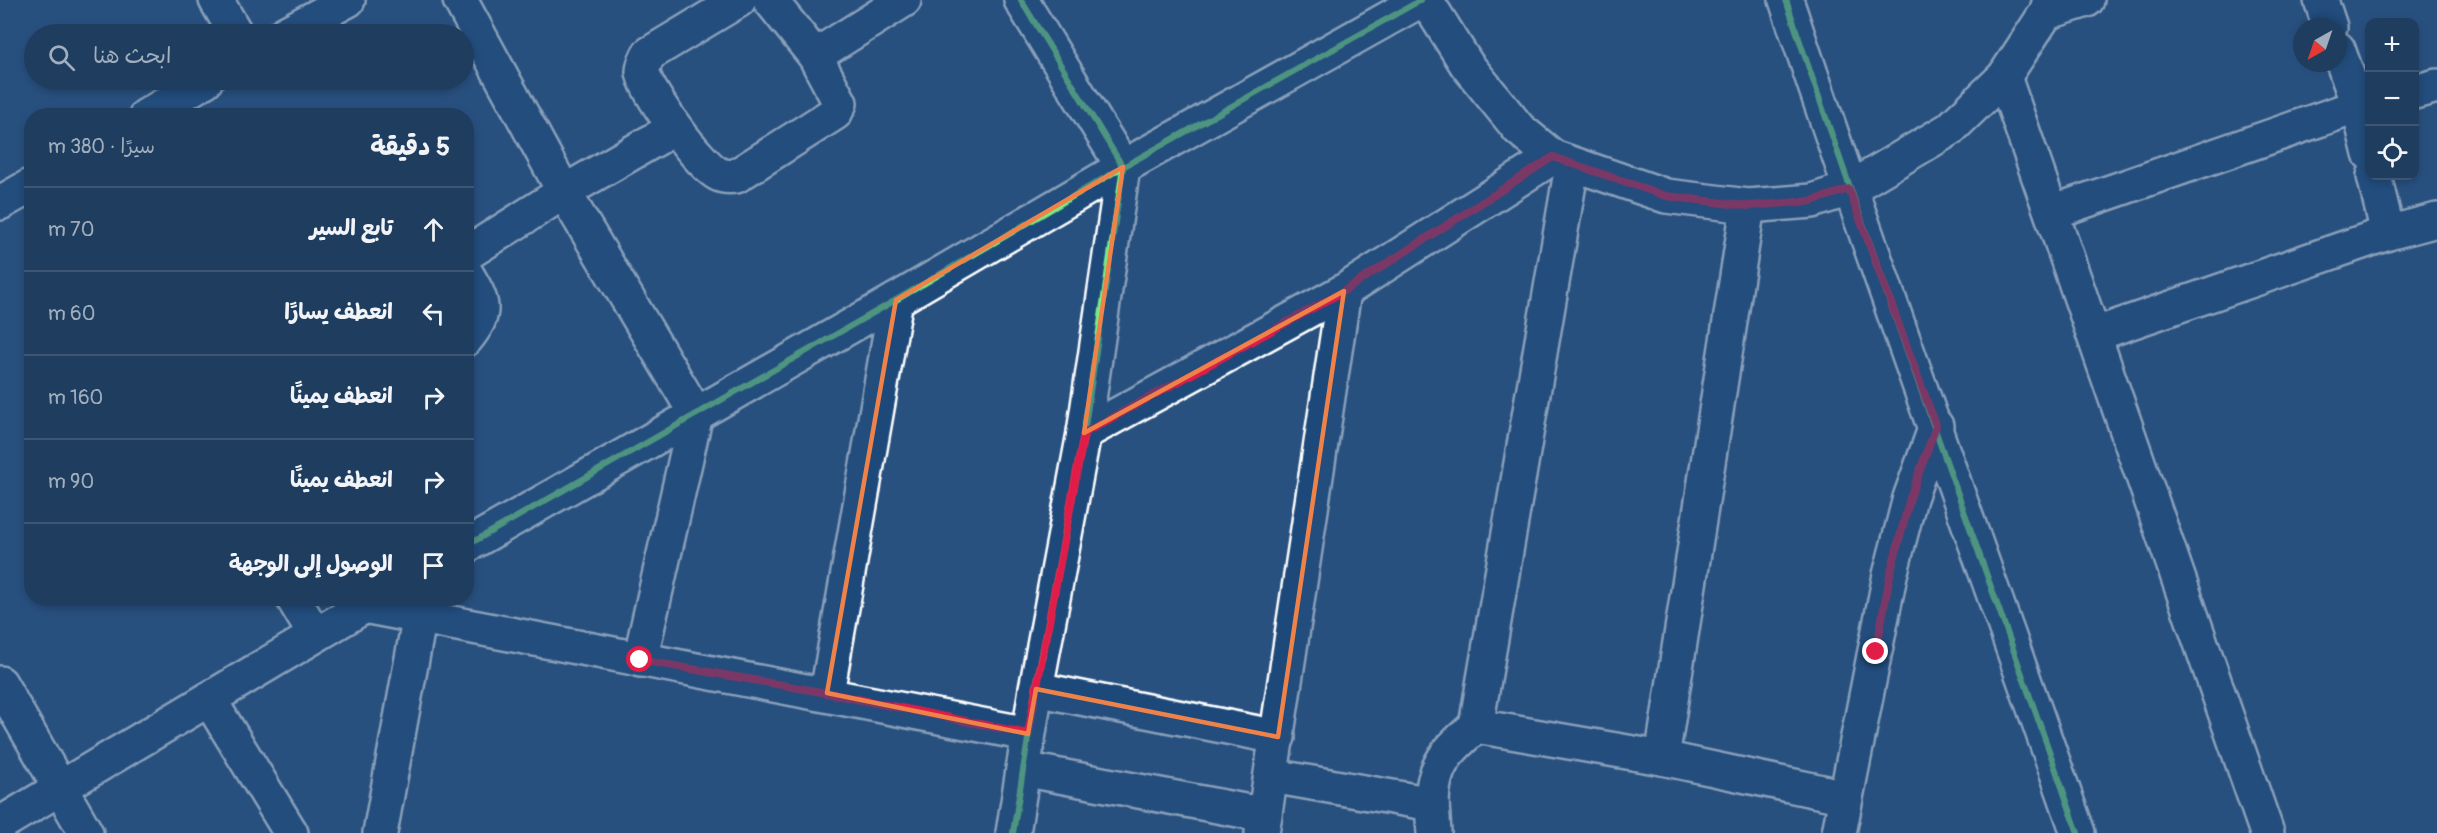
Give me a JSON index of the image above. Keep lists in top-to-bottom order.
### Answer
{
  "north": "bottom left",
  "page": {
    "map_buttons": ["+", "−"],
    "search": "ابحث هنا",
    "heading": ["5 دقيقة", "سيرًا · 380 m"],
    "list": [
      ["تابع السير", "70 m"],
      ["انعطف يسارًا", "60 m"],
      ["انعطف يمينًا", "160 m"],
      ["انعطف يمينًا", "90 m"],
      "الوصول إلى الوجهة"
    ]
  }
}
